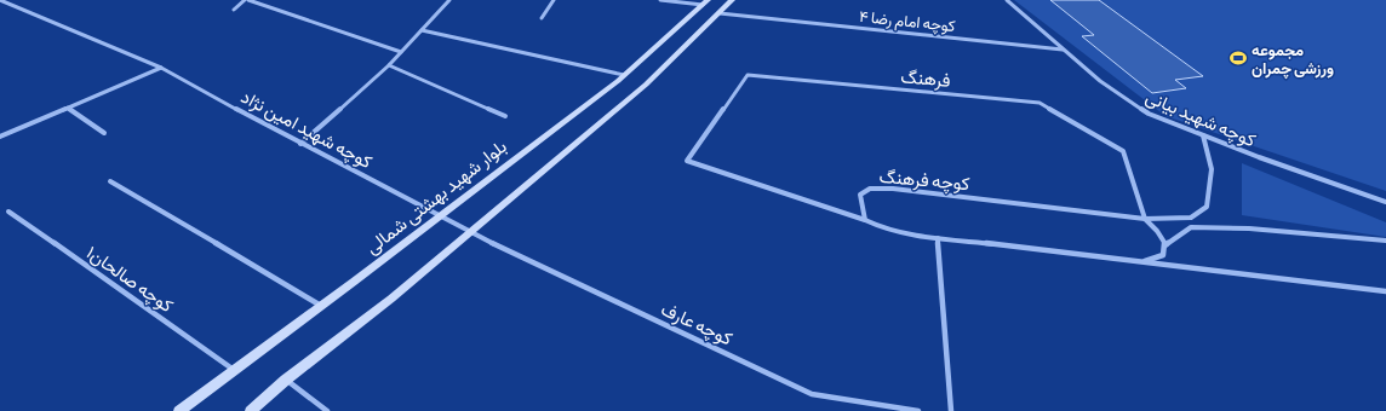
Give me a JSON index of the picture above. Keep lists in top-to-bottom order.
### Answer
{
  "streets": {
    "main road": ["بلوار شهید بهشتی شمالی"],
    "street": [
      "کوچه امام رضا ۴",
      "فرهنگ",
      "کوچه شهید بیانی",
      "کوچه شهید امین نژاد",
      "کوچه فرهنگ",
      "کوچه صالحان۱",
      "کوچه عارف"
    ]
  },
  "crossings": [
    ["کوچه امام رضا ۴", "کوچه شهید بیانی"],
    ["فرهنگ", "کوچه فرهنگ"],
    ["کوچه شهید امین نژاد", "بلوار شهید بهشتی شمالی"],
    ["کوچه شهید امین نژاد", "کوچه عارف"],
    ["بلوار شهید بهشتی شمالی", "کوچه صالحان۱"]
  ],
  "places": {
    "sports": ["مجموعه ورزشی چمران"]
  }
}
